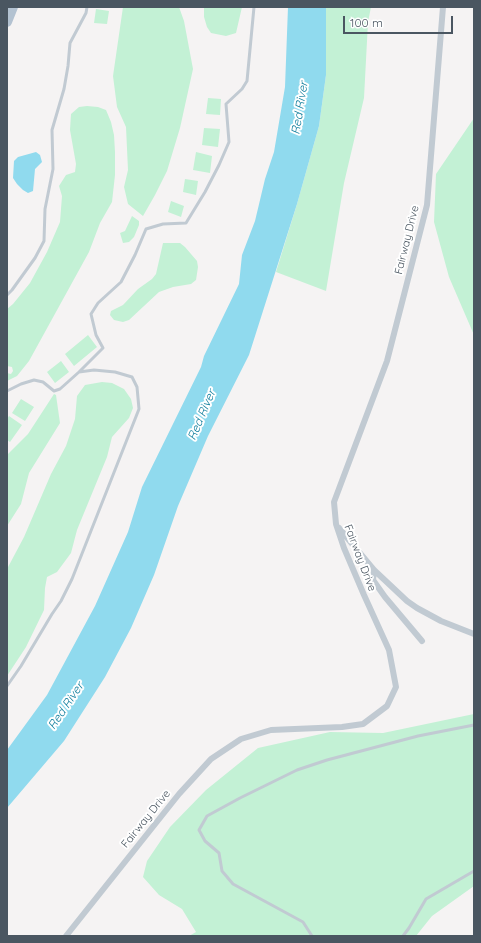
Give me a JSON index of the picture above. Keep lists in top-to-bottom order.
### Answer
{
  "streets": {
    "street": ["Fairway Drive"]
  },
  "water": ["Red River"],
  "scale_bar": "100 m"
}
